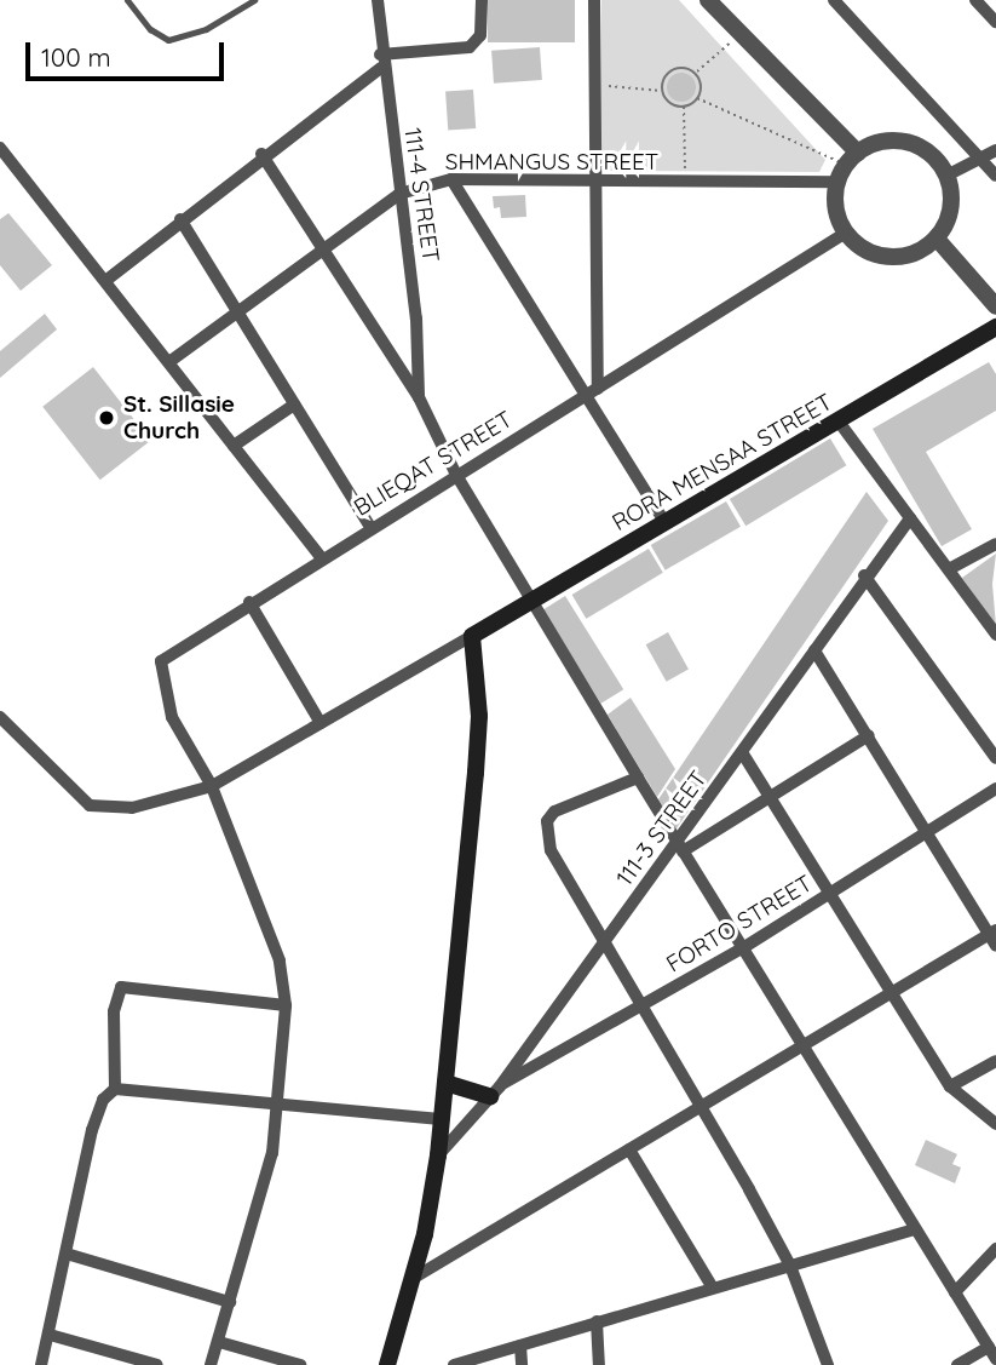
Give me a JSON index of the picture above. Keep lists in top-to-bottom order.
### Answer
{
  "streets": {
    "main road": ["RORA MENSAA STREET"],
    "street": [
      "SHMANGUS STREET",
      "111-4 STREET",
      "BLIEQAT STREET",
      "111-3 STREET",
      "FORTO STREET"
    ]
  },
  "crossings": [
    ["SHMANGUS STREET", "111-4 STREET"],
    ["SHMANGUS STREET", "BLIEQAT STREET"],
    ["111-3 STREET", "FORTO STREET"]
  ],
  "places": ["St. Sillasie Church"],
  "scale_bar": "100 m"
}
